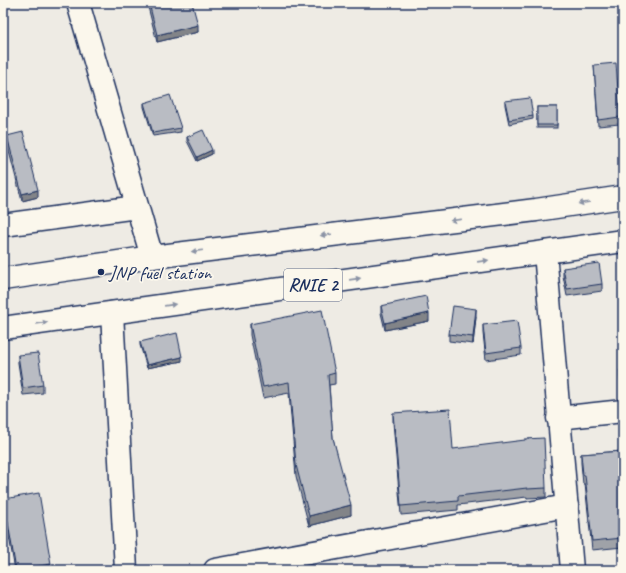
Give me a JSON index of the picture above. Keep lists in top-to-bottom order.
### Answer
{
  "streets": {
    "street": ["RNIE 2"]
  },
  "places": ["JNP fuel station"]
}
